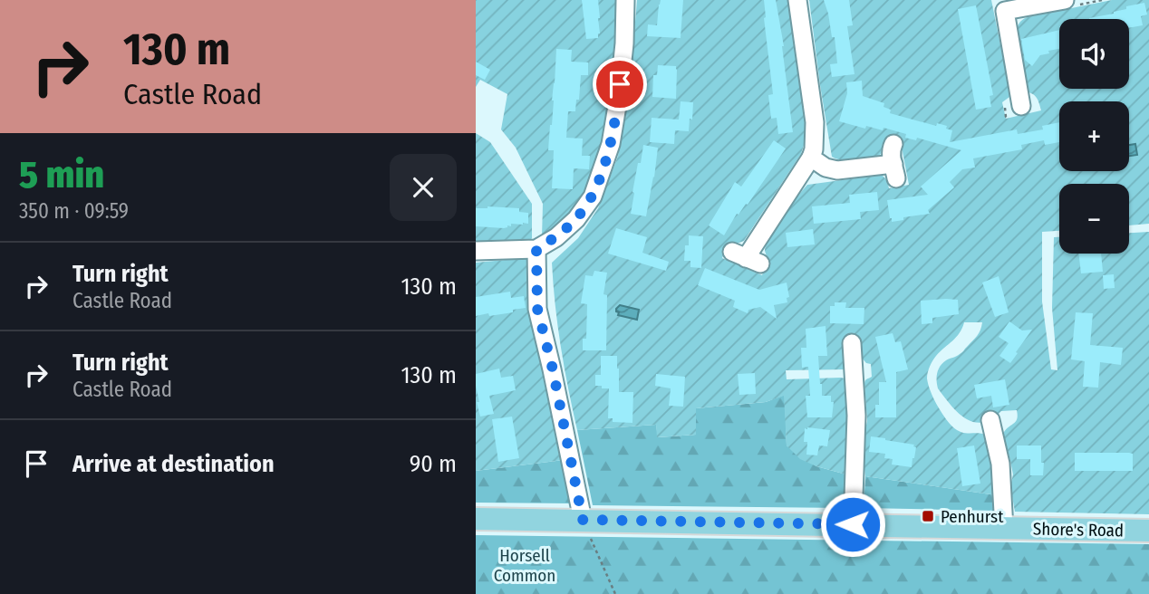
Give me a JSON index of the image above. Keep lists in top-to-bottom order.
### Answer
{
  "streets": {
    "main road": ["Shore's Road"]
  },
  "parks": ["Horsell Common"],
  "places": {
    "transit": ["Penhurst"]
  },
  "page": {
    "turn": ["130 m", "Castle Road"],
    "map_buttons": ["+", "−"],
    "heading": ["5 min", "350 m · 09:59"],
    "list": [
      {
        "name": "Turn right",
        "note": "Castle Road",
        "value": "130 m"
      },
      {
        "name": "Turn right",
        "note": "Castle Road",
        "value": "130 m"
      },
      {
        "name": "Arrive at destination",
        "value": "90 m"
      }
    ]
  }
}
